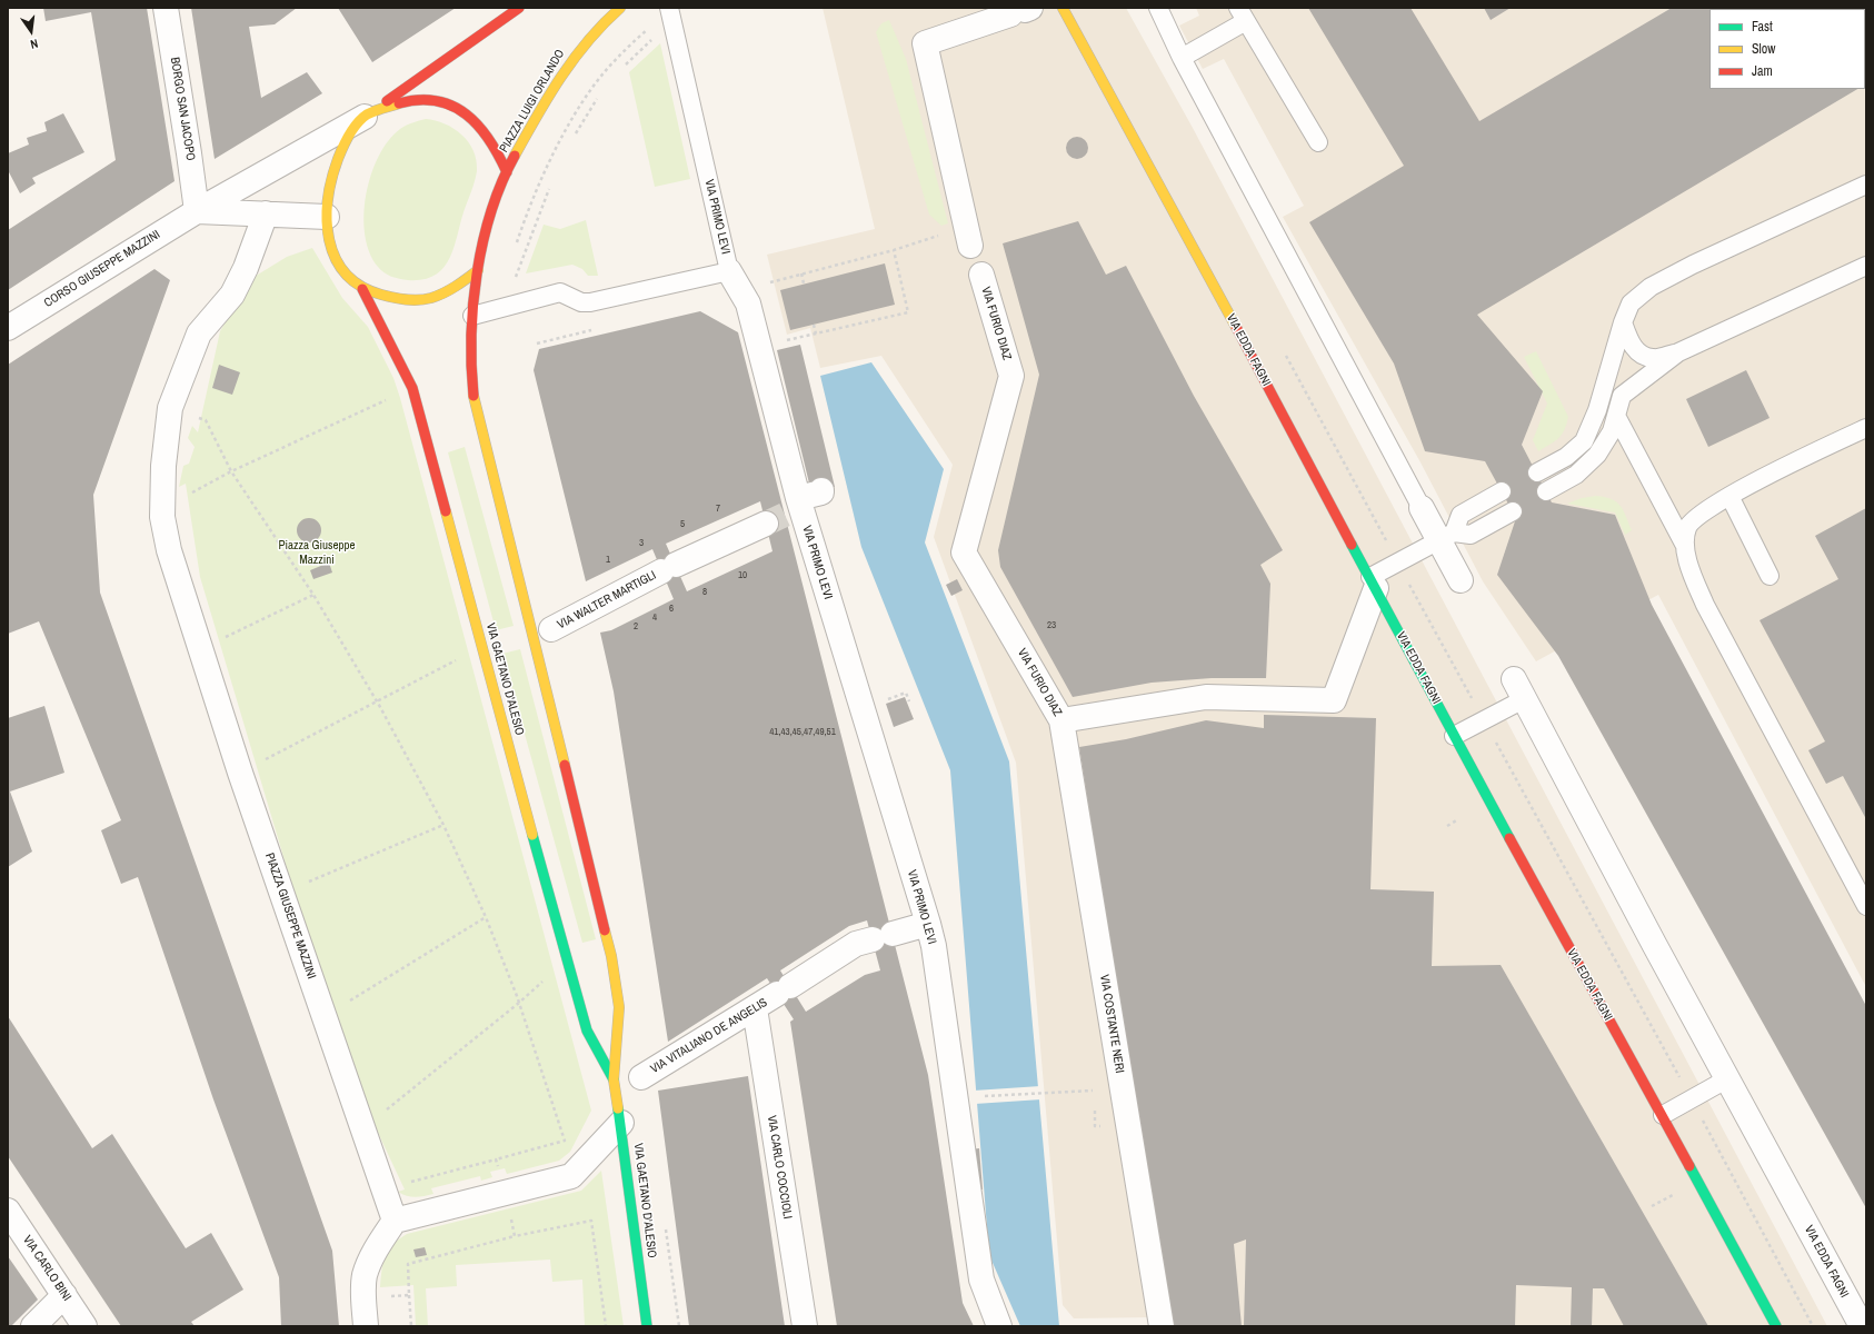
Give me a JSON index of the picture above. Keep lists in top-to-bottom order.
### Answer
{
  "streets": {
    "main road": ["PIAZZA LUIGI ORLANDO", "VIA EDDA FAGNI", "VIA GAETANO D'ALESIO"],
    "street": [
      "BORGO SAN JACOPO",
      "VIA PRIMO LEVI",
      "CORSO GIUSEPPE MAZZINI",
      "VIA FURIO DIAZ",
      "VIA WALTER MARTIGLI",
      "PIAZZA GIUSEPPE MAZZINI",
      "VIA COSTANTE NERI",
      "VIA VITALIANO DE ANGELIS",
      "VIA CARLO COCCIOLI",
      "VIA CARLO BINI"
    ]
  },
  "crossings": [
    ["BORGO SAN JACOPO", "CORSO GIUSEPPE MAZZINI"],
    ["VIA PRIMO LEVI", "VIA WALTER MARTIGLI"],
    ["VIA PRIMO LEVI", "VIA VITALIANO DE ANGELIS"],
    ["VIA FURIO DIAZ", "VIA EDDA FAGNI"],
    ["VIA FURIO DIAZ", "VIA COSTANTE NERI"],
    ["VIA VITALIANO DE ANGELIS", "VIA CARLO COCCIOLI"]
  ],
  "parks": ["Piazza Giuseppe Mazzini"],
  "house_numbers": [
    "7",
    "5",
    "3",
    "1",
    "10",
    "8",
    "6",
    "4",
    "23",
    "2",
    "41,43,45,47,49,51"
  ],
  "legend": ["Fast", "Slow", "Jam"],
  "north": "bottom"
}
